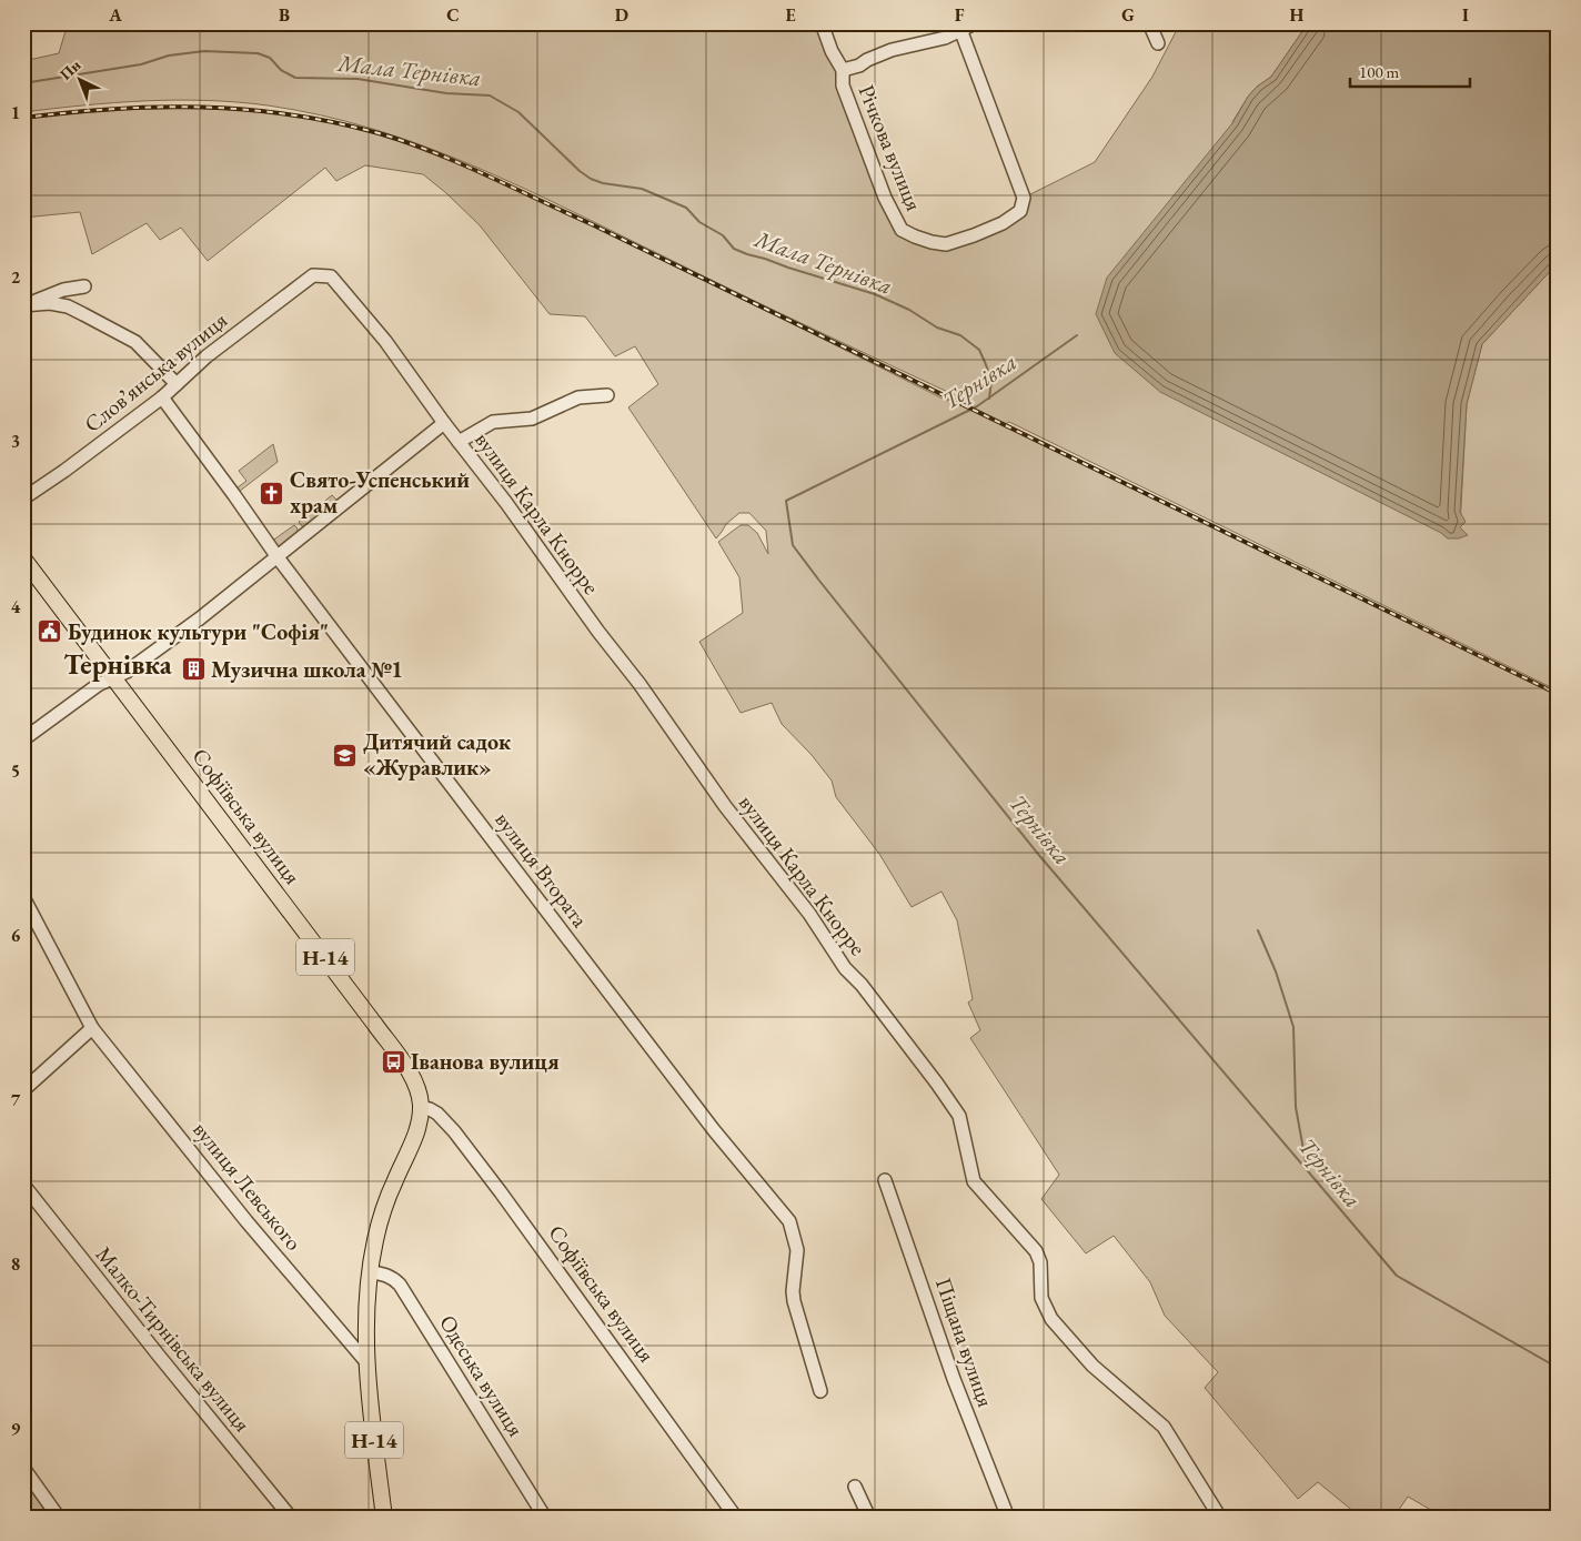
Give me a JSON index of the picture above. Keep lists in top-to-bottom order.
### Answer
{
  "streets": {
    "main road": ["Софіївська вулиця", "Н-14"],
    "street": [
      "Річкова вулиця",
      "Словʼянська вулиця",
      "вулиця Карла Кнорре",
      "вулиця Втората",
      "вулиця Левського",
      "Малко-Тирнівська вулиця",
      "Піщана вулиця",
      "Одеська вулиця"
    ]
  },
  "crossings": [
    ["Словʼянська вулиця", "вулиця Карла Кнорре"],
    ["Словʼянська вулиця", "вулиця Втората"],
    ["Софіївська вулиця", "Н-14"],
    ["Софіївська вулиця", "вулиця Левського"],
    ["Софіївська вулиця", "Одеська вулиця"],
    ["Н-14", "вулиця Левського"]
  ],
  "districts": ["Тернівка"],
  "water": ["Мала Тернівка", "Тернівка"],
  "places": {
    "church": ["Свято-Успенський храм"],
    "public building": ["Будинок культури \"Софія\""],
    "building": ["Музична школа №1"],
    "school or university": ["Дитячий садок «Журавлик»"],
    "bus stop": ["Іванова вулиця"]
  },
  "scale_bar": "100 m",
  "north": "top left",
  "grid": {
    "columns": [
      "A",
      "B",
      "C",
      "D",
      "E",
      "F",
      "G",
      "H",
      "I"
    ],
    "rows": [
      "1",
      "2",
      "3",
      "4",
      "5",
      "6",
      "7",
      "8",
      "9"
    ]
  }
}
